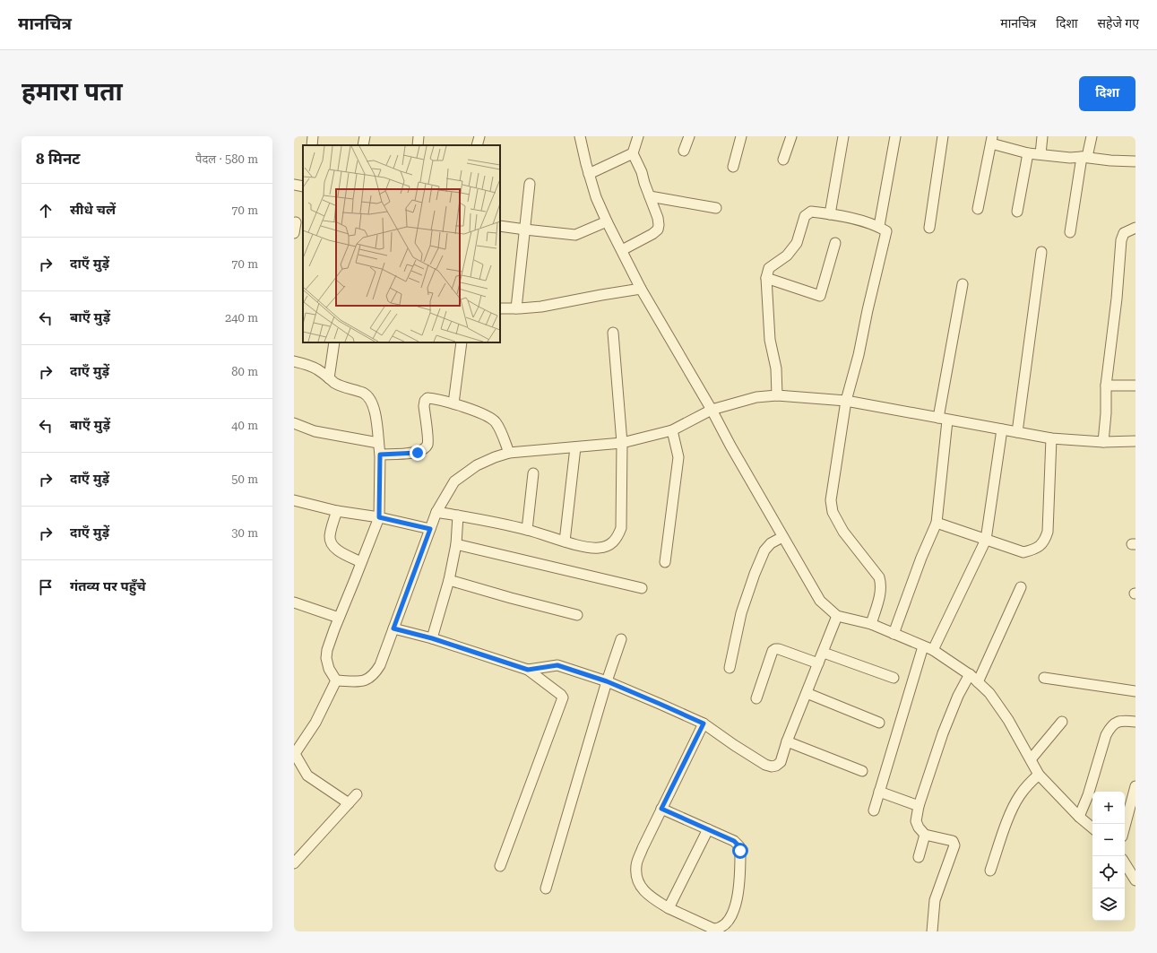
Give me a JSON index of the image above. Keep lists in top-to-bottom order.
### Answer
{
  "page": {
    "header": "मानचित्र",
    "nav": ["मानचित्र", "दिशा", "सहेजे गए"],
    "buttons": "दिशा",
    "title": "हमारा पता",
    "heading": ["8 मिनट", "पैदल · 580 m"],
    "list": [
      ["सीधे चलें", "70 m"],
      ["दाएँ मुड़ें", "70 m"],
      ["बाएँ मुड़ें", "240 m"],
      ["दाएँ मुड़ें", "80 m"],
      ["बाएँ मुड़ें", "40 m"],
      ["दाएँ मुड़ें", "50 m"],
      ["दाएँ मुड़ें", "30 m"],
      "गंतव्य पर पहुँचे"
    ],
    "map_buttons": ["+", "−"]
  }
}
